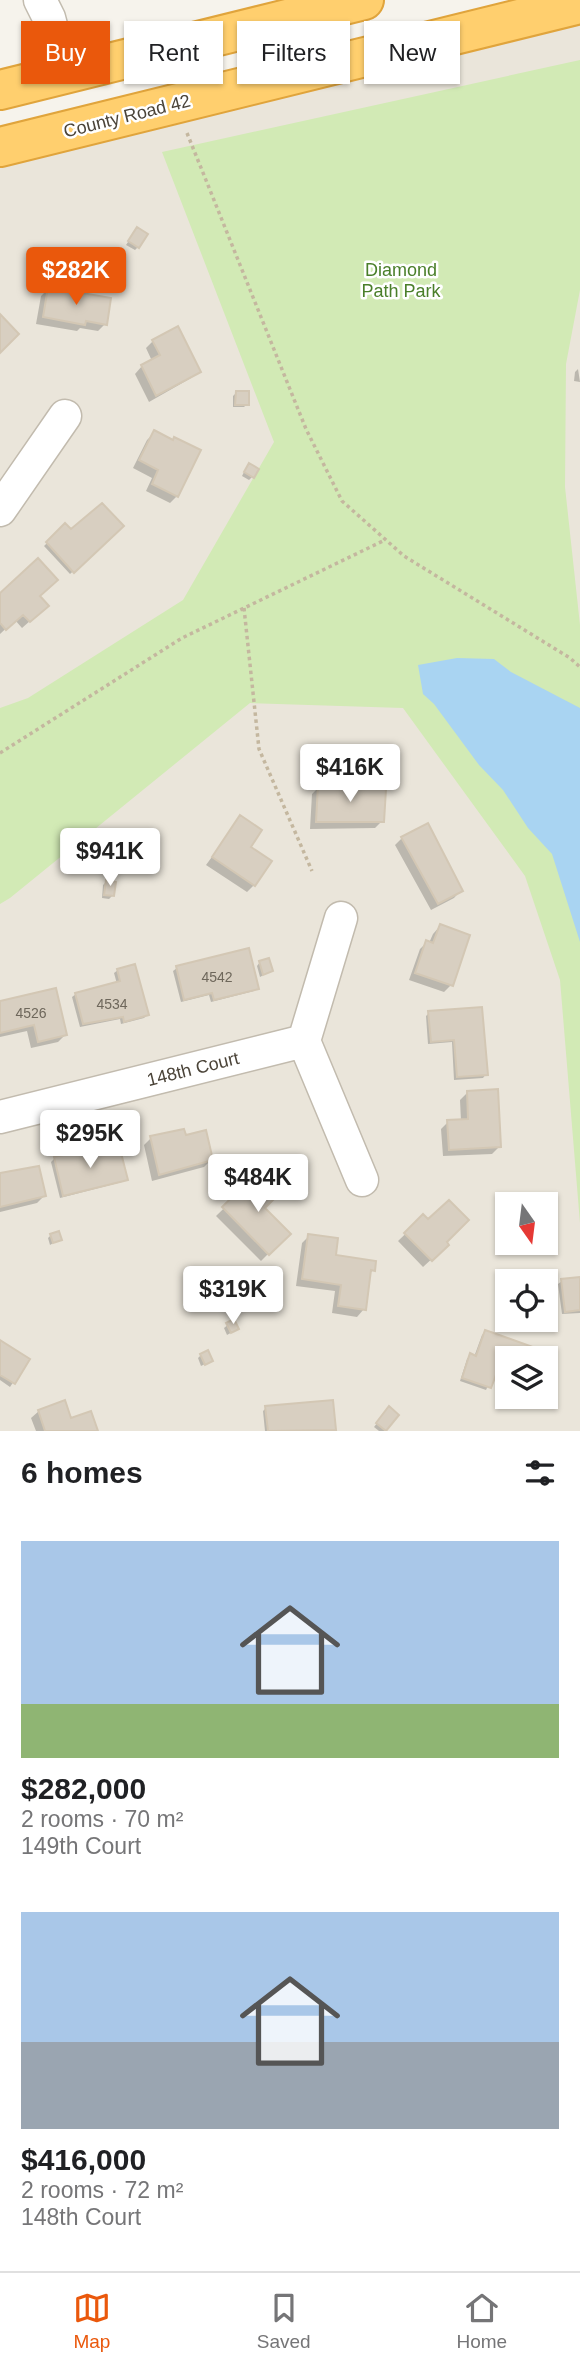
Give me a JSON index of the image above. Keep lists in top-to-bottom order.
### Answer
{
  "streets": {
    "highway": ["County Road 42"],
    "street": ["148th Court"]
  },
  "parks": ["Diamond Path Park"],
  "house_numbers": ["4542", "4534", "4526"],
  "north": "bottom",
  "page": {
    "chip": [
      "Buy",
      "Rent",
      "Filters",
      "New"
    ],
    "price": [
      "$282K",
      "$416K",
      "$941K",
      "$295K",
      "$484K",
      "$319K"
    ],
    "heading": "6 homes",
    "list": [
      {
        "name": "$282,000",
        "note": "2 rooms · 70 m² · 149th Court"
      },
      {
        "name": "$416,000",
        "note": "2 rooms · 72 m² · 148th Court"
      }
    ],
    "tabs": ["Map", "Saved", "Home"]
  }
}
